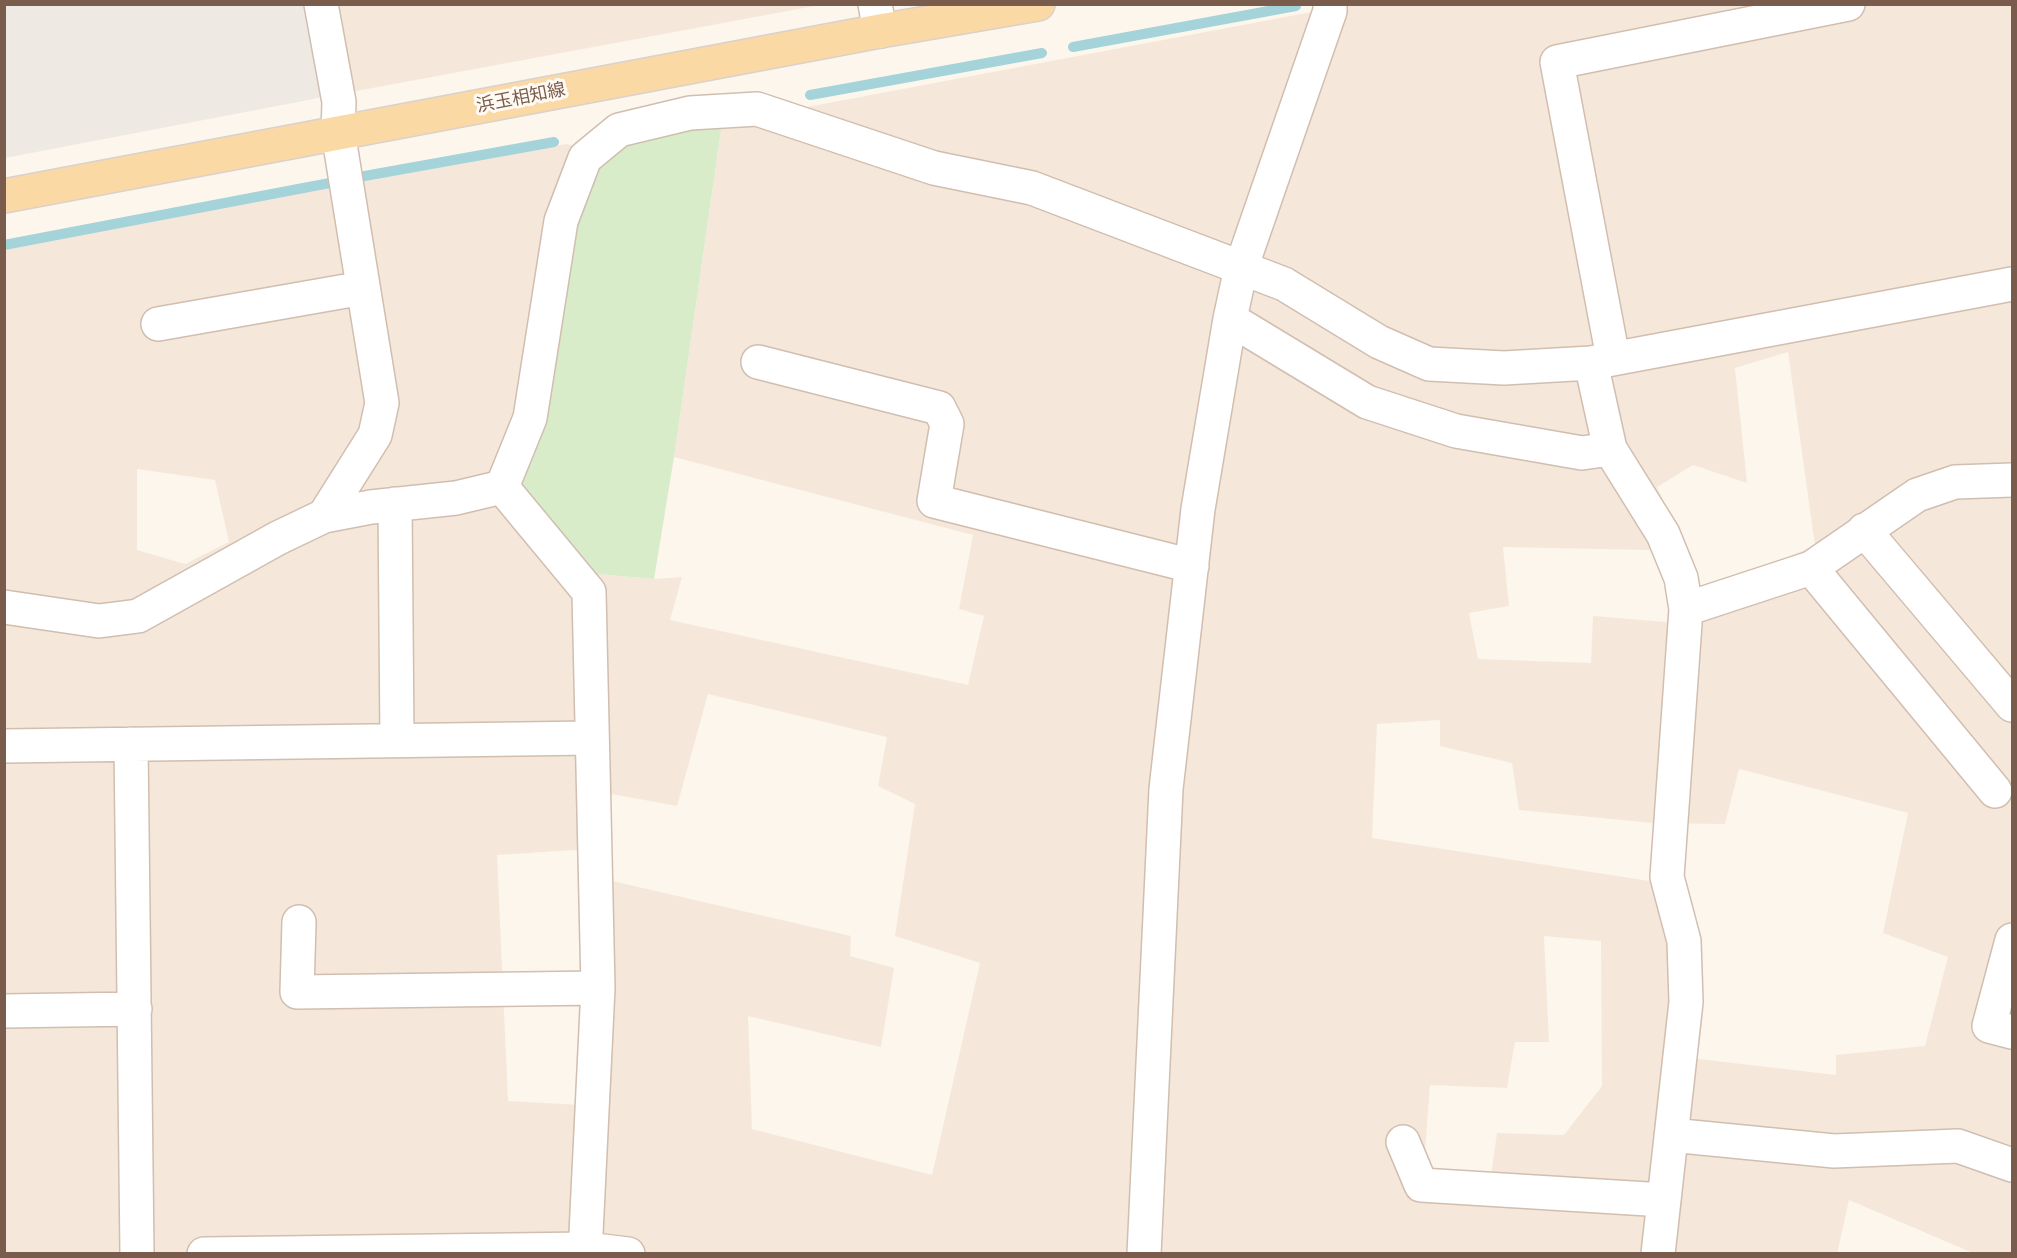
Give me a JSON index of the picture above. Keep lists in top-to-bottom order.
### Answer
{
  "streets": {
    "main road": ["浜玉相知線"]
  }
}
